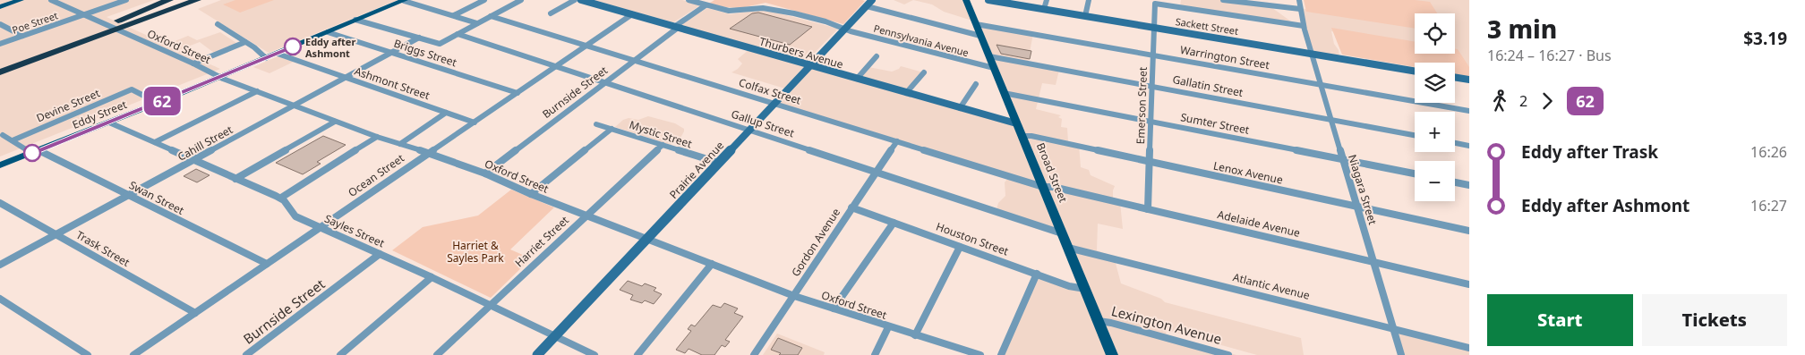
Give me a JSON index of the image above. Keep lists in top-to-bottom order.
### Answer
{
  "streets": {
    "main road": ["Eddy Street", "Broad Street"],
    "street": [
      "Poe Street",
      "Sackett Street",
      "Pennsylvania Avenue",
      "Oxford Street",
      "Briggs Street",
      "Thurbers Avenue",
      "Warrington Street",
      "Ashmont Street",
      "Gallatin Street",
      "Colfax Street",
      "Burnside Street",
      "Devine Street",
      "Emerson Street",
      "Gallup Street",
      "Sumter Street",
      "Mystic Street",
      "Cahill Street",
      "Prairie Avenue",
      "Lenox Avenue",
      "Ocean Street",
      "Niagara Street",
      "Swan Street",
      "Adelaide Avenue",
      "Sayles Street",
      "Houston Street",
      "Harriet Street",
      "Gordon Avenue",
      "Trask Street",
      "Atlantic Avenue",
      "Lexington Avenue"
    ]
  },
  "crossings": [
    ["Poe Street", "Oxford Street"],
    ["Sackett Street", "Emerson Street"],
    ["Sackett Street", "Niagara Street"],
    ["Pennsylvania Avenue", "Burnside Street"],
    ["Pennsylvania Avenue", "Prairie Avenue"],
    ["Pennsylvania Avenue", "Broad Street"],
    ["Oxford Street", "Burnside Street"],
    ["Oxford Street", "Eddy Street"],
    ["Oxford Street", "Cahill Street"],
    ["Oxford Street", "Prairie Avenue"],
    ["Oxford Street", "Ocean Street"],
    ["Oxford Street", "Harriet Street"],
    ["Oxford Street", "Gordon Avenue"],
    ["Briggs Street", "Eddy Street"],
    ["Briggs Street", "Cahill Street"],
    ["Briggs Street", "Ocean Street"],
    ["Thurbers Avenue", "Burnside Street"],
    ["Thurbers Avenue", "Prairie Avenue"],
    ["Thurbers Avenue", "Broad Street"],
    ["Thurbers Avenue", "Ocean Street"],
    ["Warrington Street", "Emerson Street"],
    ["Warrington Street", "Broad Street"],
    ["Warrington Street", "Niagara Street"],
    ["Ashmont Street", "Eddy Street"],
    ["Ashmont Street", "Cahill Street"],
    ["Ashmont Street", "Ocean Street"],
    ["Gallatin Street", "Emerson Street"],
    ["Gallatin Street", "Broad Street"],
    ["Gallatin Street", "Niagara Street"],
    ["Colfax Street", "Burnside Street"],
    ["Colfax Street", "Prairie Avenue"],
    ["Colfax Street", "Broad Street"],
    ["Colfax Street", "Ocean Street"],
    ["Colfax Street", "Adelaide Avenue"],
    ["Colfax Street", "Gordon Avenue"],
    ["Burnside Street", "Gallup Street"],
    ["Burnside Street", "Sayles Street"],
    ["Devine Street", "Eddy Street"],
    ["Devine Street", "Swan Street"],
    ["Emerson Street", "Sumter Street"],
    ["Emerson Street", "Lenox Avenue"],
    ["Emerson Street", "Niagara Street"],
    ["Emerson Street", "Adelaide Avenue"],
    ["Eddy Street", "Swan Street"],
    ["Gallup Street", "Prairie Avenue"],
    ["Gallup Street", "Broad Street"],
    ["Gallup Street", "Ocean Street"],
    ["Gallup Street", "Gordon Avenue"],
    ["Sumter Street", "Broad Street"],
    ["Sumter Street", "Niagara Street"],
    ["Mystic Street", "Prairie Avenue"],
    ["Mystic Street", "Harriet Street"],
    ["Cahill Street", "Swan Street"],
    ["Cahill Street", "Trask Street"],
    ["Prairie Avenue", "Sayles Street"],
    ["Broad Street", "Lenox Avenue"],
    ["Broad Street", "Adelaide Avenue"],
    ["Broad Street", "Houston Street"],
    ["Broad Street", "Atlantic Avenue"],
    ["Broad Street", "Lexington Avenue"],
    ["Lenox Avenue", "Niagara Street"],
    ["Ocean Street", "Swan Street"],
    ["Ocean Street", "Sayles Street"],
    ["Ocean Street", "Trask Street"],
    ["Niagara Street", "Adelaide Avenue"],
    ["Niagara Street", "Atlantic Avenue"],
    ["Sayles Street", "Harriet Street"],
    ["Houston Street", "Gordon Avenue"]
  ],
  "parks": ["Harriet & Sayles Park"],
  "places": ["Eddy after Ashmont"],
  "lines": ["bus line 62"],
  "page": {
    "on_map": "62",
    "heading": ["3 min", "16:24 – 16:27 · Bus", "$3.19"],
    "map_buttons": ["+", "−"],
    "legs": ["2", "62"],
    "list": [
      {
        "name": "Eddy after Trask",
        "value": "16:26"
      },
      {
        "name": "Eddy after Ashmont",
        "value": "16:27"
      }
    ],
    "buttons": ["Start", "Tickets"]
  }
}
